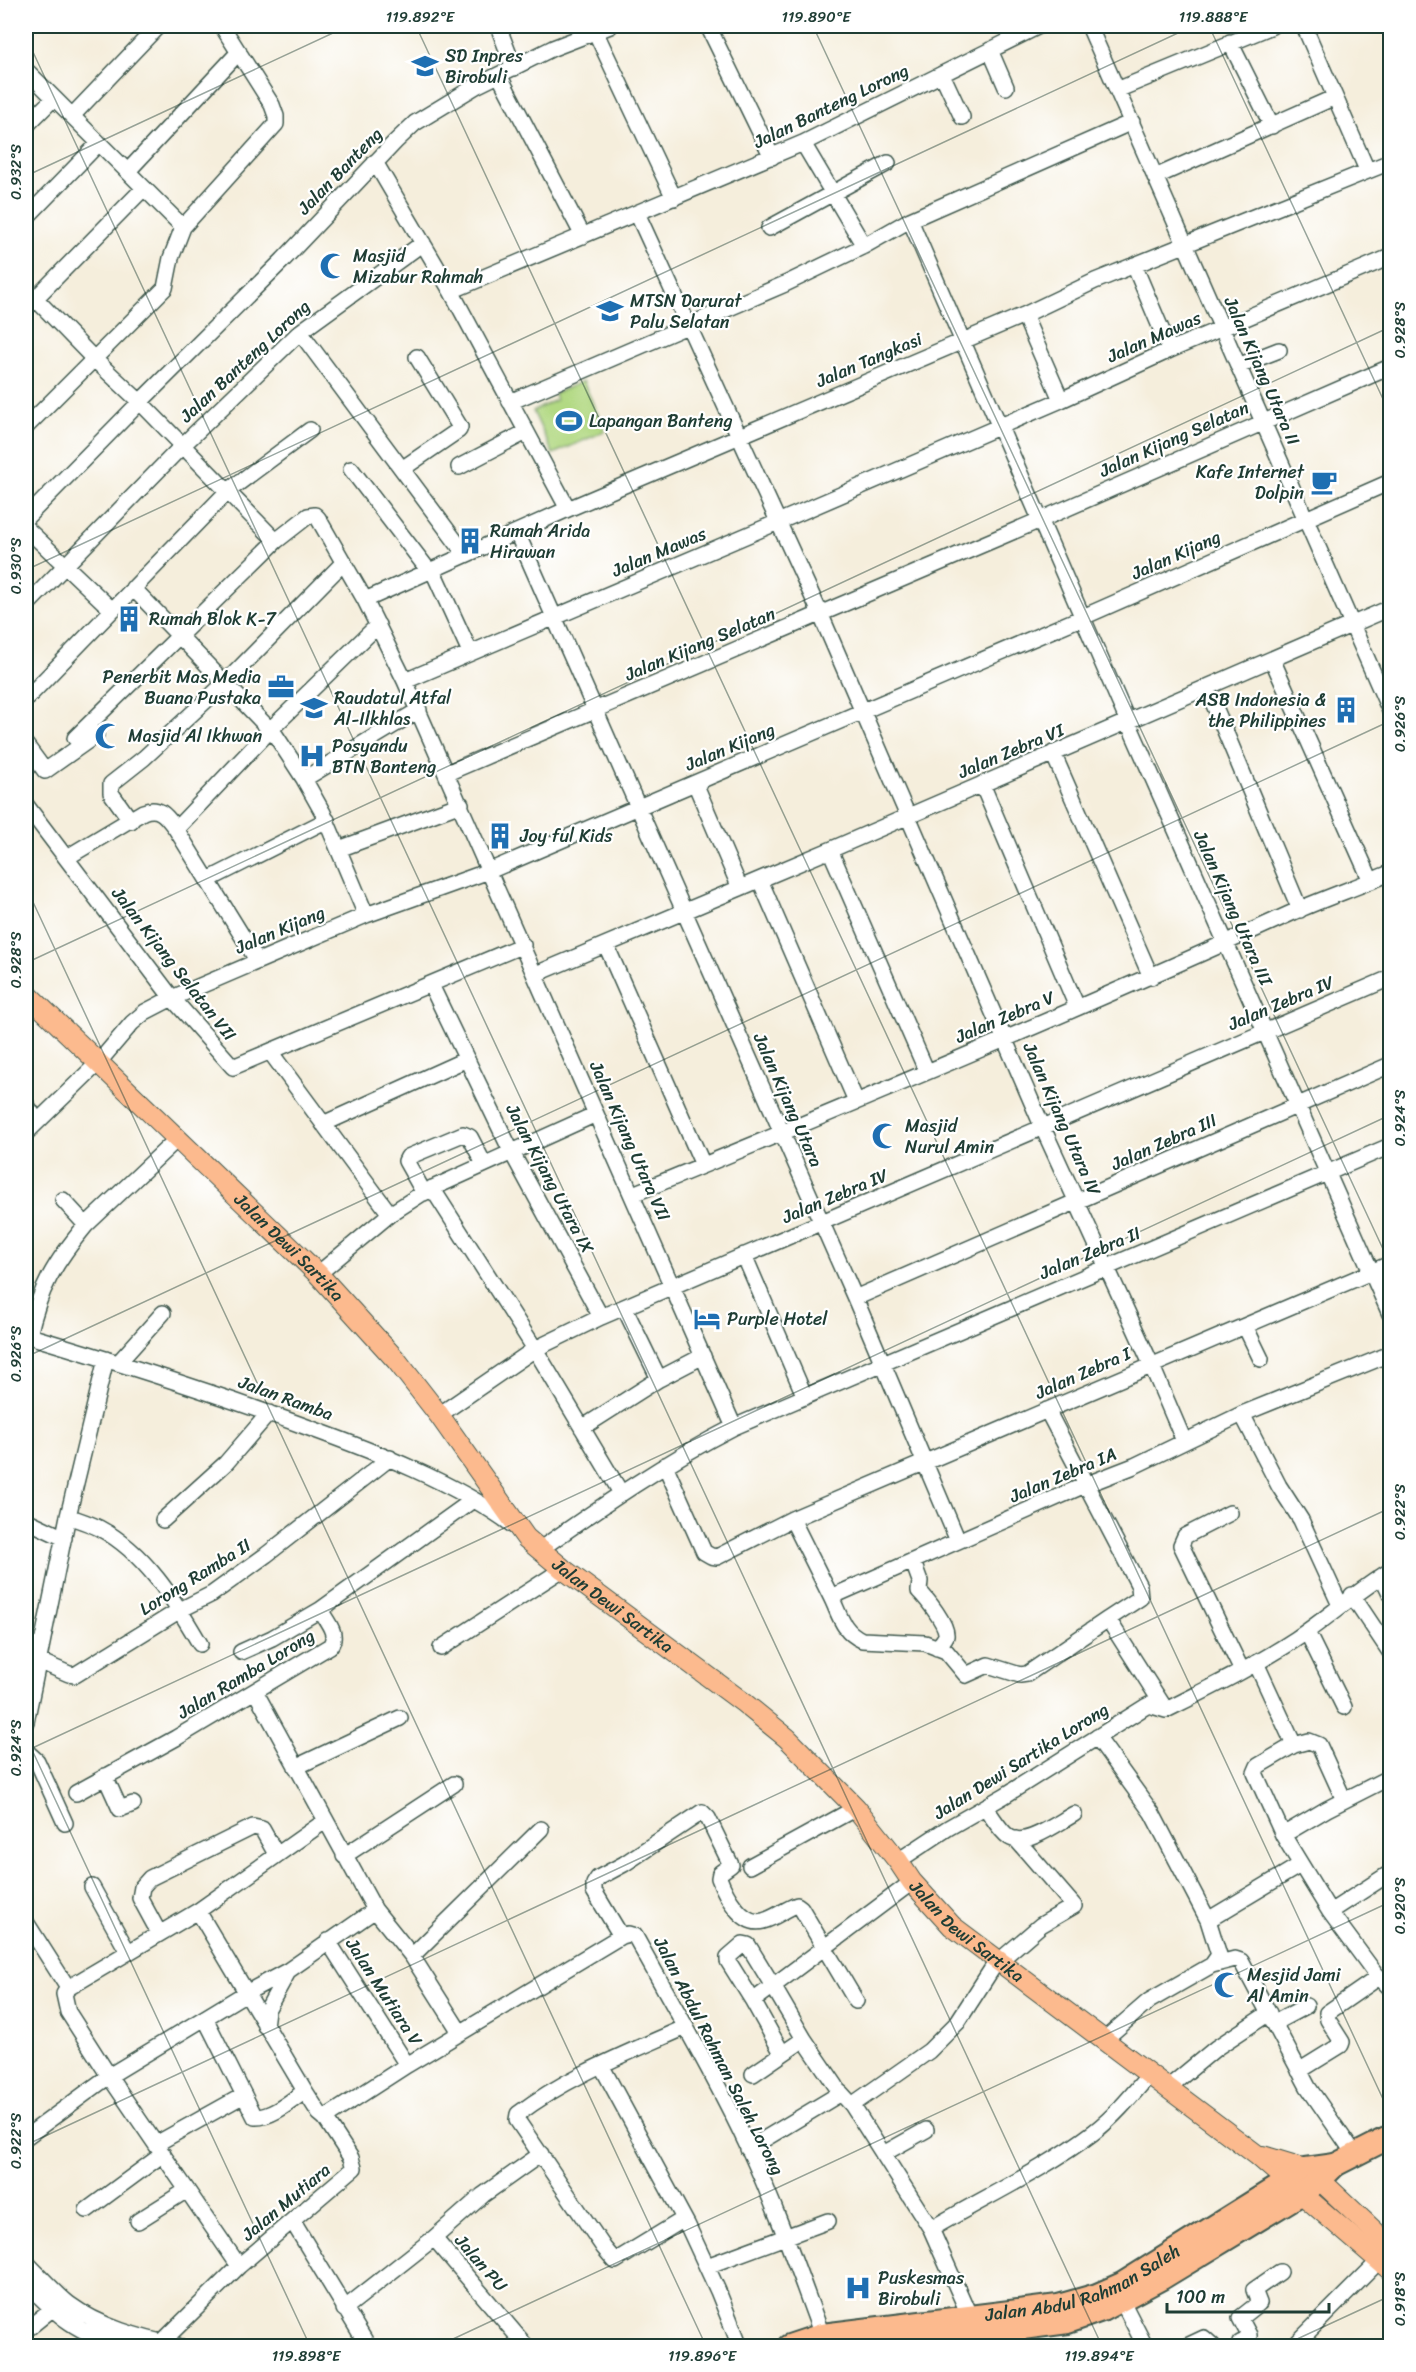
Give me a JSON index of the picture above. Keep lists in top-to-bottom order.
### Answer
{
  "streets": {
    "highway": ["Jalan Abdul Rahman Saleh"],
    "main road": ["Jalan Dewi Sartika"],
    "street": [
      "Jalan Banteng Lorong",
      "Jalan Banteng",
      "Jalan Mawas",
      "Jalan Tangkasi",
      "Jalan Kijang Utara II",
      "Jalan Kijang Selatan",
      "Jalan Kijang",
      "Jalan Zebra VI",
      "Jalan Kijang Utara III",
      "Jalan Kijang Selatan VII",
      "Jalan Zebra IV",
      "Jalan Zebra V",
      "Jalan Kijang Utara",
      "Jalan Kijang Utara IV",
      "Jalan Kijang Utara VII",
      "Jalan Zebra III",
      "Jalan Kijang Utara IX",
      "Jalan Zebra II",
      "Jalan Zebra I",
      "Jalan Ramba",
      "Jalan Zebra IA",
      "Lorong Ramba II",
      "Jalan Ramba Lorong",
      "Jalan Dewi Sartika Lorong",
      "Jalan Mutiara V",
      "Jalan Abdul Rahman Saleh Lorong",
      "Jalan Mutiara",
      "Jalan PU"
    ]
  },
  "crossings": [
    ["Jalan Banteng Lorong", "Jalan Banteng"],
    ["Jalan Mawas", "Jalan Kijang Utara II"],
    ["Jalan Tangkasi", "Jalan Kijang Utara II"],
    ["Jalan Kijang Utara II", "Jalan Kijang Selatan"],
    ["Jalan Kijang Utara II", "Jalan Kijang"],
    ["Jalan Kijang Utara II", "Jalan Zebra VI"],
    ["Jalan Kijang", "Jalan Kijang Utara III"],
    ["Jalan Kijang", "Jalan Kijang Selatan VII"],
    ["Jalan Kijang", "Jalan Kijang Utara"],
    ["Jalan Kijang", "Jalan Kijang Utara IV"],
    ["Jalan Kijang", "Jalan Kijang Utara VII"],
    ["Jalan Kijang", "Jalan Dewi Sartika"],
    ["Jalan Zebra VI", "Jalan Kijang Utara III"],
    ["Jalan Zebra VI", "Jalan Kijang Utara"],
    ["Jalan Zebra VI", "Jalan Kijang Utara IV"],
    ["Jalan Zebra VI", "Jalan Kijang Utara VII"],
    ["Jalan Kijang Utara III", "Jalan Zebra IV"],
    ["Jalan Kijang Utara III", "Jalan Zebra V"],
    ["Jalan Kijang Utara III", "Jalan Zebra III"],
    ["Jalan Kijang Utara III", "Jalan Zebra II"],
    ["Jalan Kijang Utara III", "Jalan Zebra I"],
    ["Jalan Kijang Selatan VII", "Jalan Kijang Utara VII"],
    ["Jalan Kijang Selatan VII", "Jalan Kijang Utara IX"],
    ["Jalan Zebra IV", "Jalan Kijang Utara"],
    ["Jalan Zebra IV", "Jalan Kijang Utara IV"],
    ["Jalan Zebra IV", "Jalan Kijang Utara VII"],
    ["Jalan Zebra IV", "Jalan Kijang Utara IX"],
    ["Jalan Zebra IV", "Jalan Dewi Sartika"],
    ["Jalan Zebra V", "Jalan Kijang Utara"],
    ["Jalan Zebra V", "Jalan Kijang Utara IV"],
    ["Jalan Zebra V", "Jalan Kijang Utara VII"],
    ["Jalan Kijang Utara", "Jalan Zebra III"],
    ["Jalan Kijang Utara", "Jalan Zebra II"],
    ["Jalan Kijang Utara", "Jalan Zebra I"],
    ["Jalan Kijang Utara", "Jalan Zebra IA"],
    ["Jalan Kijang Utara IV", "Jalan Zebra III"],
    ["Jalan Kijang Utara IV", "Jalan Zebra II"],
    ["Jalan Kijang Utara IV", "Jalan Zebra I"],
    ["Jalan Kijang Utara IV", "Jalan Zebra IA"],
    ["Jalan Kijang Utara VII", "Jalan Zebra II"],
    ["Jalan Dewi Sartika", "Jalan Zebra II"],
    ["Jalan Dewi Sartika", "Jalan Ramba"],
    ["Jalan Dewi Sartika", "Jalan Dewi Sartika Lorong"],
    ["Jalan Dewi Sartika", "Jalan Abdul Rahman Saleh"],
    ["Jalan Zebra II", "Jalan Zebra I"],
    ["Jalan Ramba", "Lorong Ramba II"],
    ["Jalan Ramba", "Jalan Ramba Lorong"],
    ["Jalan Abdul Rahman Saleh Lorong", "Jalan Abdul Rahman Saleh"]
  ],
  "places": {
    "school or university": ["SD Inpres Birobuli", "MTSN Darurat Palu Selatan", "Raudatul Atfal Al-Ilkhlas"],
    "mosque": [
      "Masjid Mizabur Rahmah",
      "Masjid Al Ikhwan",
      "Masjid Nurul Amin",
      "Mesjid Jami Al Amin"
    ],
    "sports": ["Lapangan Banteng"],
    "cafe": ["Kafe Internet Dolpin"],
    "building": [
      "Rumah Arida Hirawan",
      "Rumah Blok K-7",
      "ASB Indonesia & the Philippines",
      "Joy ful Kids"
    ],
    "office": ["Penerbit Mas Media Buana Pustaka"],
    "hospital": ["Posyandu BTN Banteng", "Puskesmas Birobuli"],
    "hotel": ["Purple Hotel"]
  },
  "scale_bar": "100 m",
  "coordinates": [
    "119.892°E",
    "119.890°E",
    "119.888°E",
    "0.932°S",
    "0.928°S",
    "0.930°S",
    "0.926°S",
    "0.924°S",
    "0.922°S",
    "0.920°S",
    "0.918°S",
    "119.898°E",
    "119.896°E",
    "119.894°E"
  ]
}
